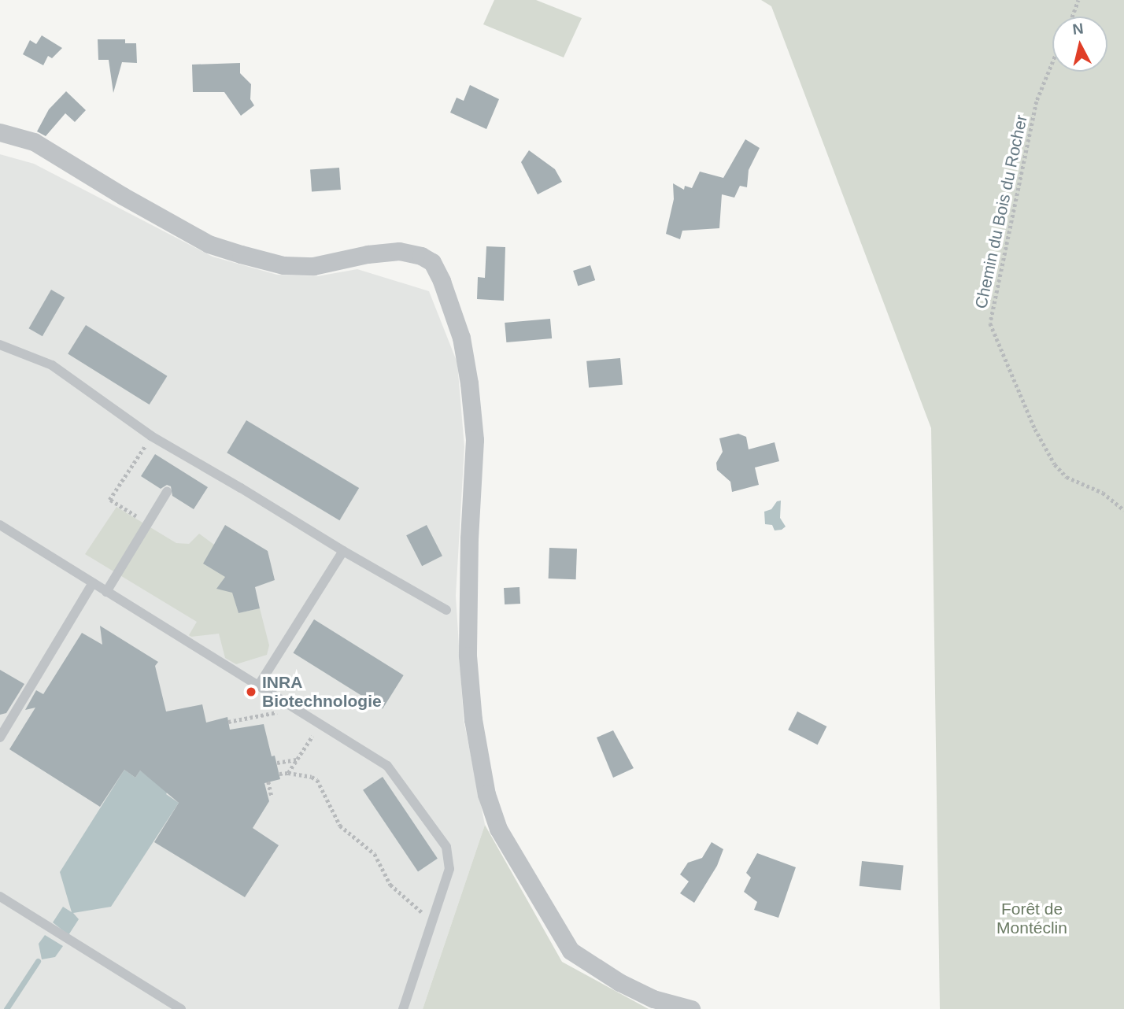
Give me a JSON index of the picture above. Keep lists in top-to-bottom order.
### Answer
{
  "streets": {
    "path": ["Chemin du Bois du Rocher"]
  },
  "parks": ["Forêt de Montéclin"],
  "places": ["INRA Biotechnologie"],
  "north": "top"
}
